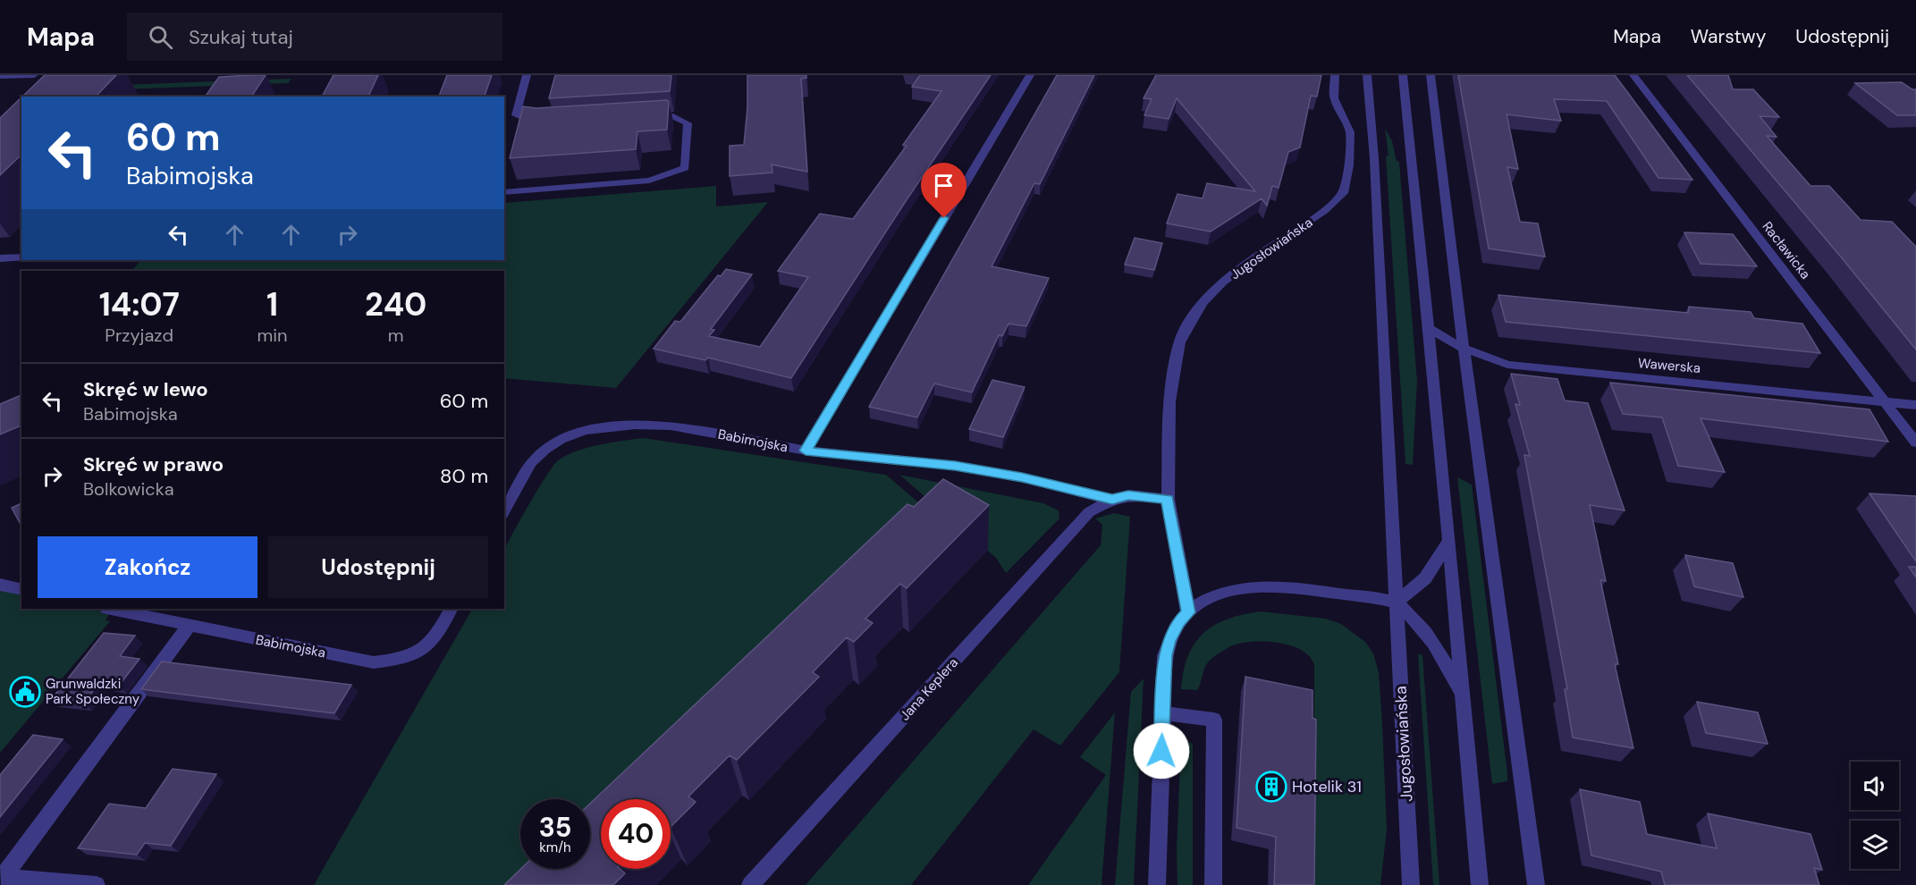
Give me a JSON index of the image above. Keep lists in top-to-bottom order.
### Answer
{
  "streets": {
    "street": [
      "Jugosłowiańska",
      "Racławicka",
      "Wawerska",
      "Babimojska",
      "Jana Keplera"
    ]
  },
  "crossings": [
    ["Jugosłowiańska", "Babimojska"],
    ["Racławicka", "Wawerska"],
    ["Babimojska", "Jana Keplera"]
  ],
  "places": {
    "public building": ["Grunwaldzki Park Społeczny"],
    "building": ["Hotelik 31"]
  },
  "page": {
    "header": "Mapa",
    "search": "Szukaj tutaj",
    "nav": ["Mapa", "Warstwy", "Udostępnij"],
    "turn": ["60 m", "Babimojska"],
    "eta": [
      "14:07",
      "Przyjazd",
      "1",
      "min",
      "240",
      "m"
    ],
    "list": [
      {
        "name": "Skręć w lewo",
        "note": "Babimojska",
        "value": "60 m"
      },
      {
        "name": "Skręć w prawo",
        "note": "Bolkowicka",
        "value": "80 m"
      }
    ],
    "buttons": ["Zakończ", "Udostępnij"],
    "speed": "35 km/h",
    "limit": "40"
  }
}
